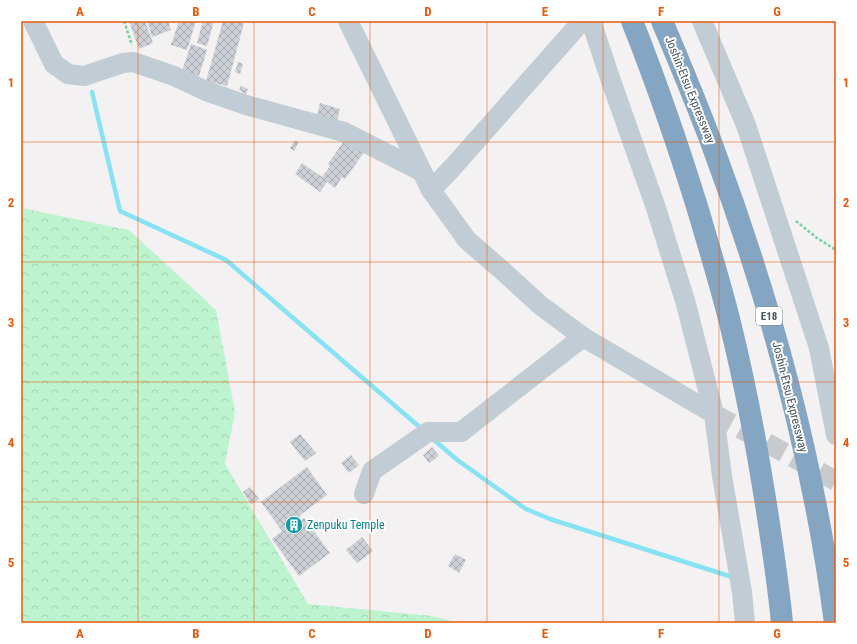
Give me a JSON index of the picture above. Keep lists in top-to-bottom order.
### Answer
{
  "streets": {
    "highway": ["Joshin-Etsu Expressway", "E18"]
  },
  "places": {
    "building": ["Zenpuku Temple"]
  },
  "grid": {
    "columns": [
      "A",
      "B",
      "C",
      "D",
      "E",
      "F",
      "G"
    ],
    "rows": [
      "1",
      "2",
      "3",
      "4",
      "5"
    ]
  }
}
